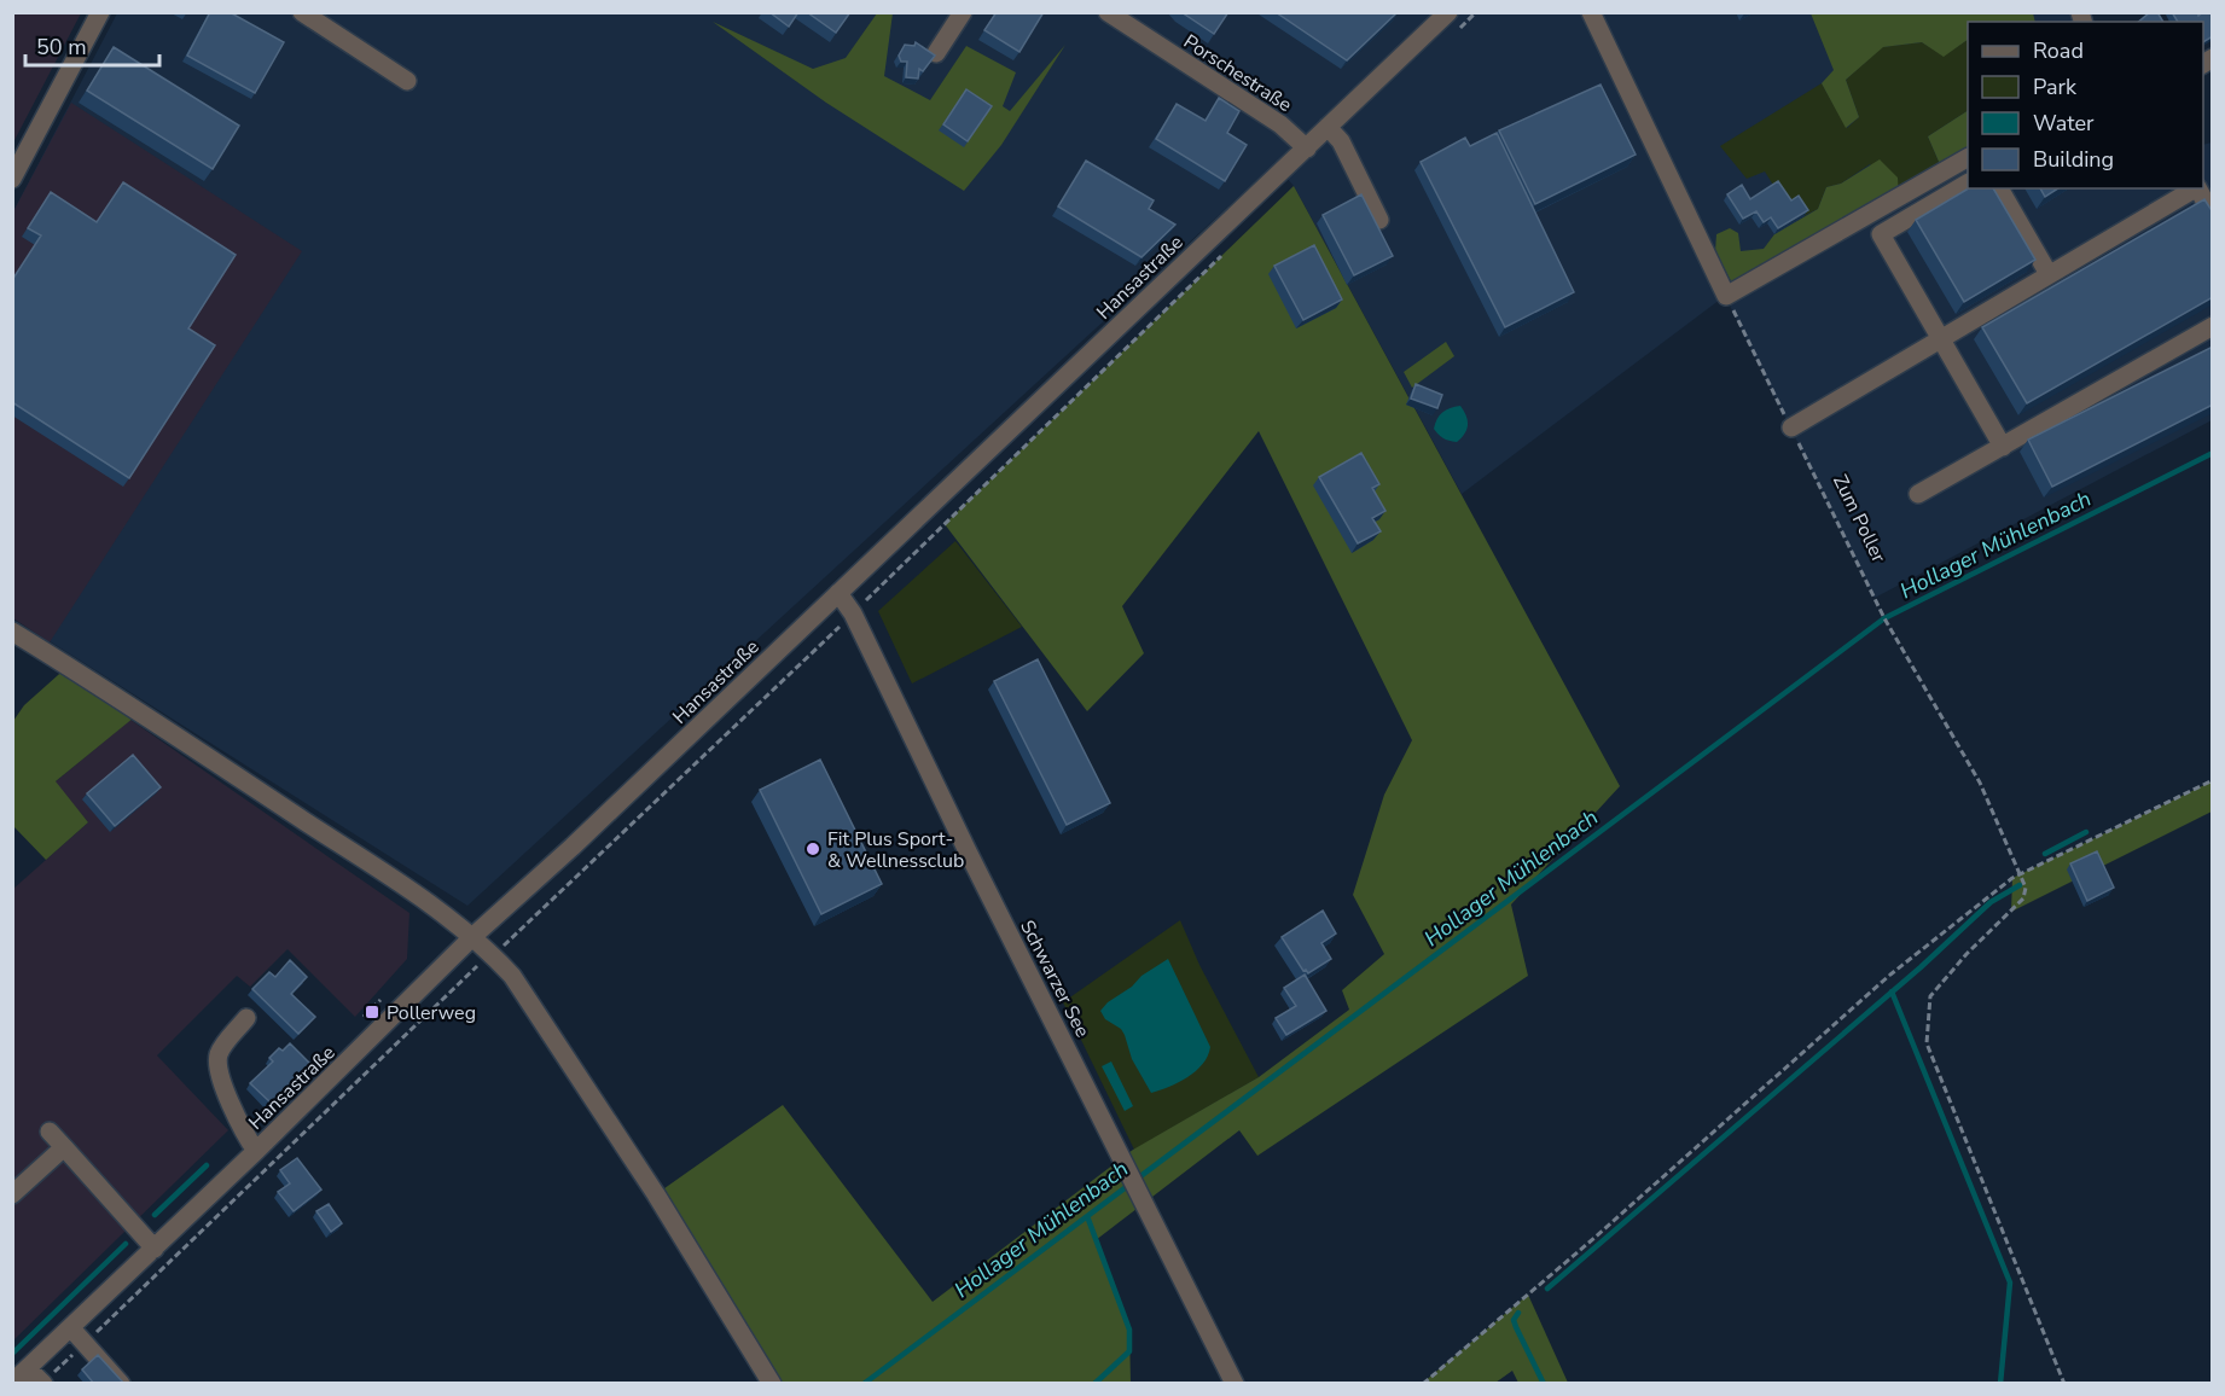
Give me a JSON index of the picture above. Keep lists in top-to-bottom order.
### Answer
{
  "streets": {
    "street": ["Porschestraße", "Hansastraße", "Schwarzer See"],
    "path": ["Zum Poller"]
  },
  "crossings": [
    ["Porschestraße", "Hansastraße"],
    ["Hansastraße", "Schwarzer See"]
  ],
  "water": ["Hollager Mühlenbach"],
  "places": {
    "other": ["Fit Plus Sport- & Wellnessclub"],
    "transit": ["Pollerweg"]
  },
  "legend": [
    "Road",
    "Park",
    "Water",
    "Building"
  ],
  "scale_bar": "50 m"
}
